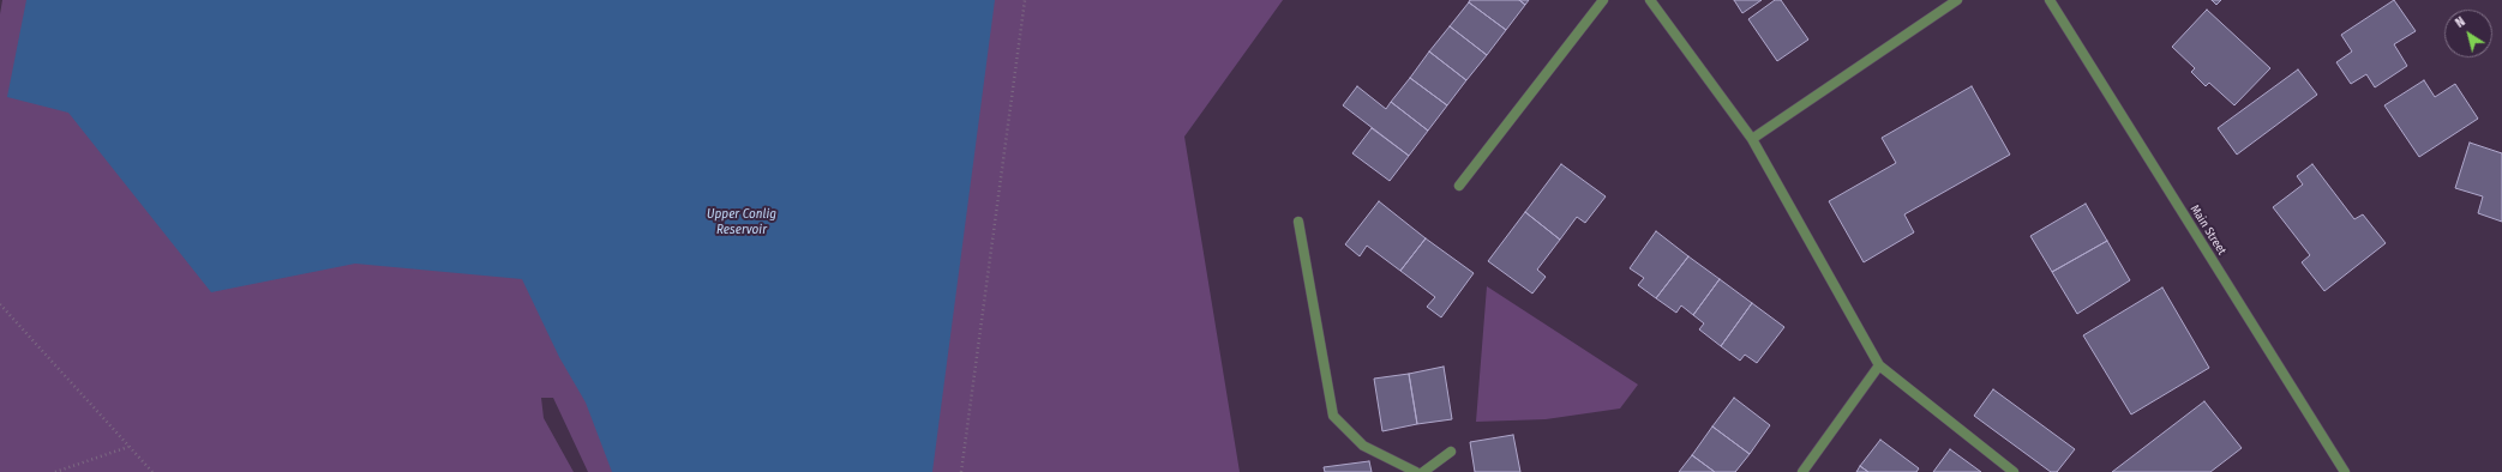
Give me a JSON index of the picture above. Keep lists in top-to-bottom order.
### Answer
{
  "streets": {
    "street": ["Main Street"]
  },
  "water": ["Upper Conlig Reservoir"],
  "north": "top left"
}
